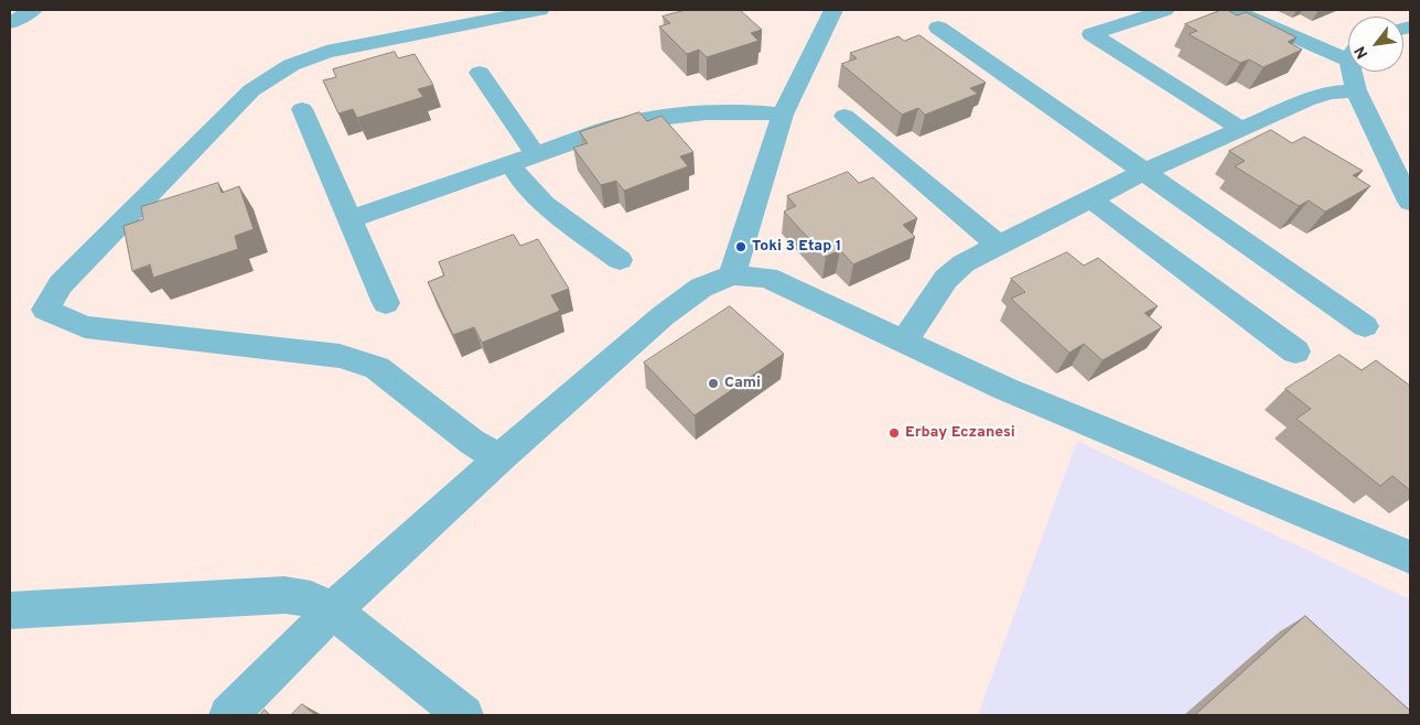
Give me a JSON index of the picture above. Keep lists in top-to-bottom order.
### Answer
{
  "places": ["Toki 3 Etap 1", "Cami", "Erbay Eczanesi"],
  "north": "bottom left"
}
